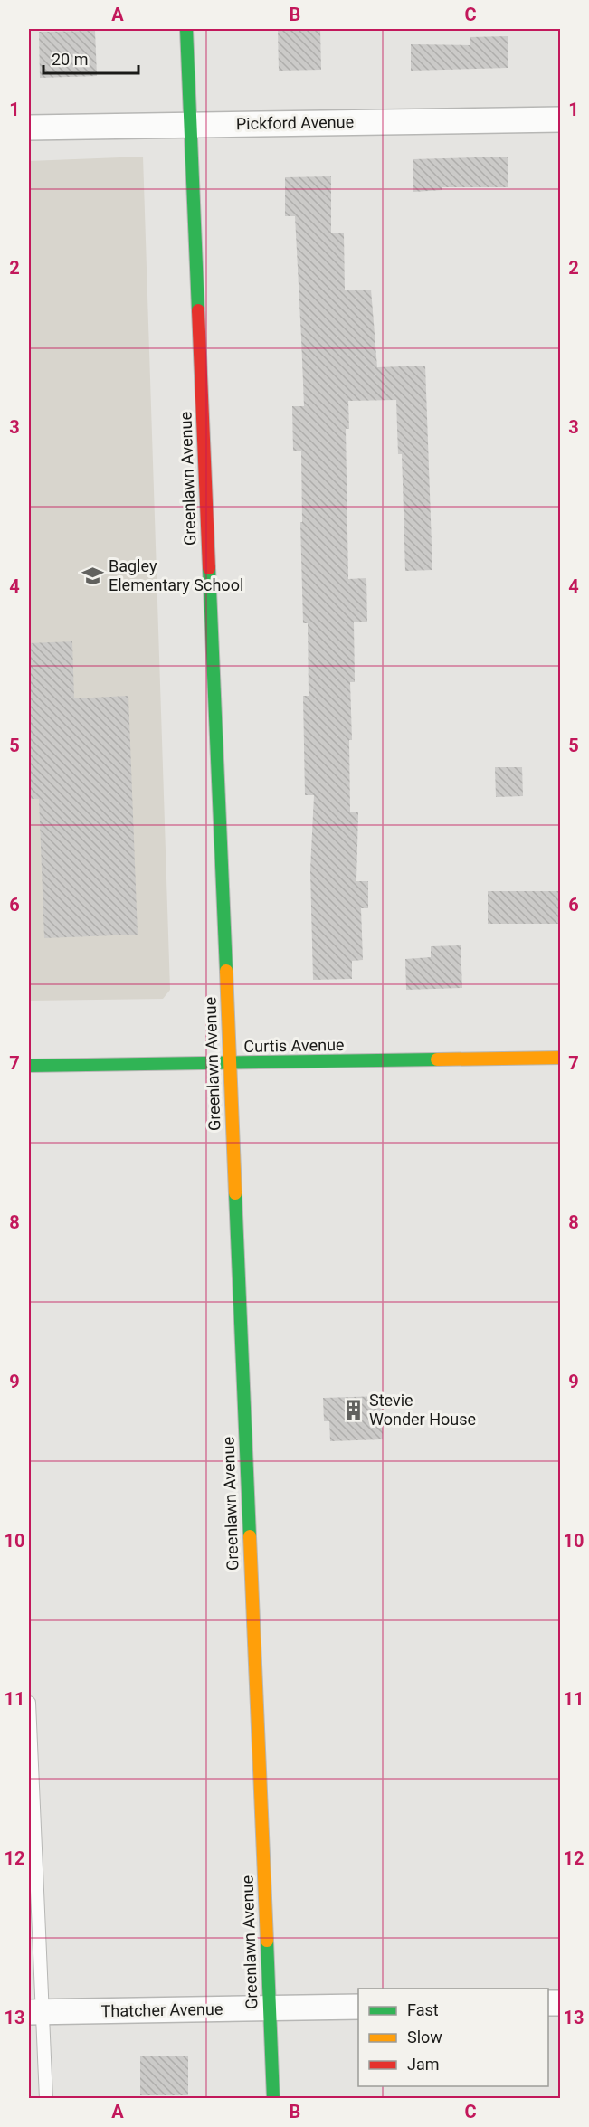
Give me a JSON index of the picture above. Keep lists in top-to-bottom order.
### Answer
{
  "streets": {
    "street": [
      "Pickford Avenue",
      "Greenlawn Avenue",
      "Curtis Avenue",
      "Thatcher Avenue"
    ]
  },
  "crossings": [
    ["Pickford Avenue", "Greenlawn Avenue"],
    ["Greenlawn Avenue", "Curtis Avenue"],
    ["Greenlawn Avenue", "Thatcher Avenue"]
  ],
  "places": {
    "school or university": ["Bagley Elementary School"],
    "building": ["Stevie Wonder House"]
  },
  "legend": ["Fast", "Slow", "Jam"],
  "scale_bar": "20 m",
  "grid": {
    "columns": ["A", "B", "C"],
    "rows": [
      "1",
      "2",
      "3",
      "4",
      "5",
      "6",
      "7",
      "8",
      "9",
      "10",
      "11",
      "12",
      "13"
    ]
  }
}
